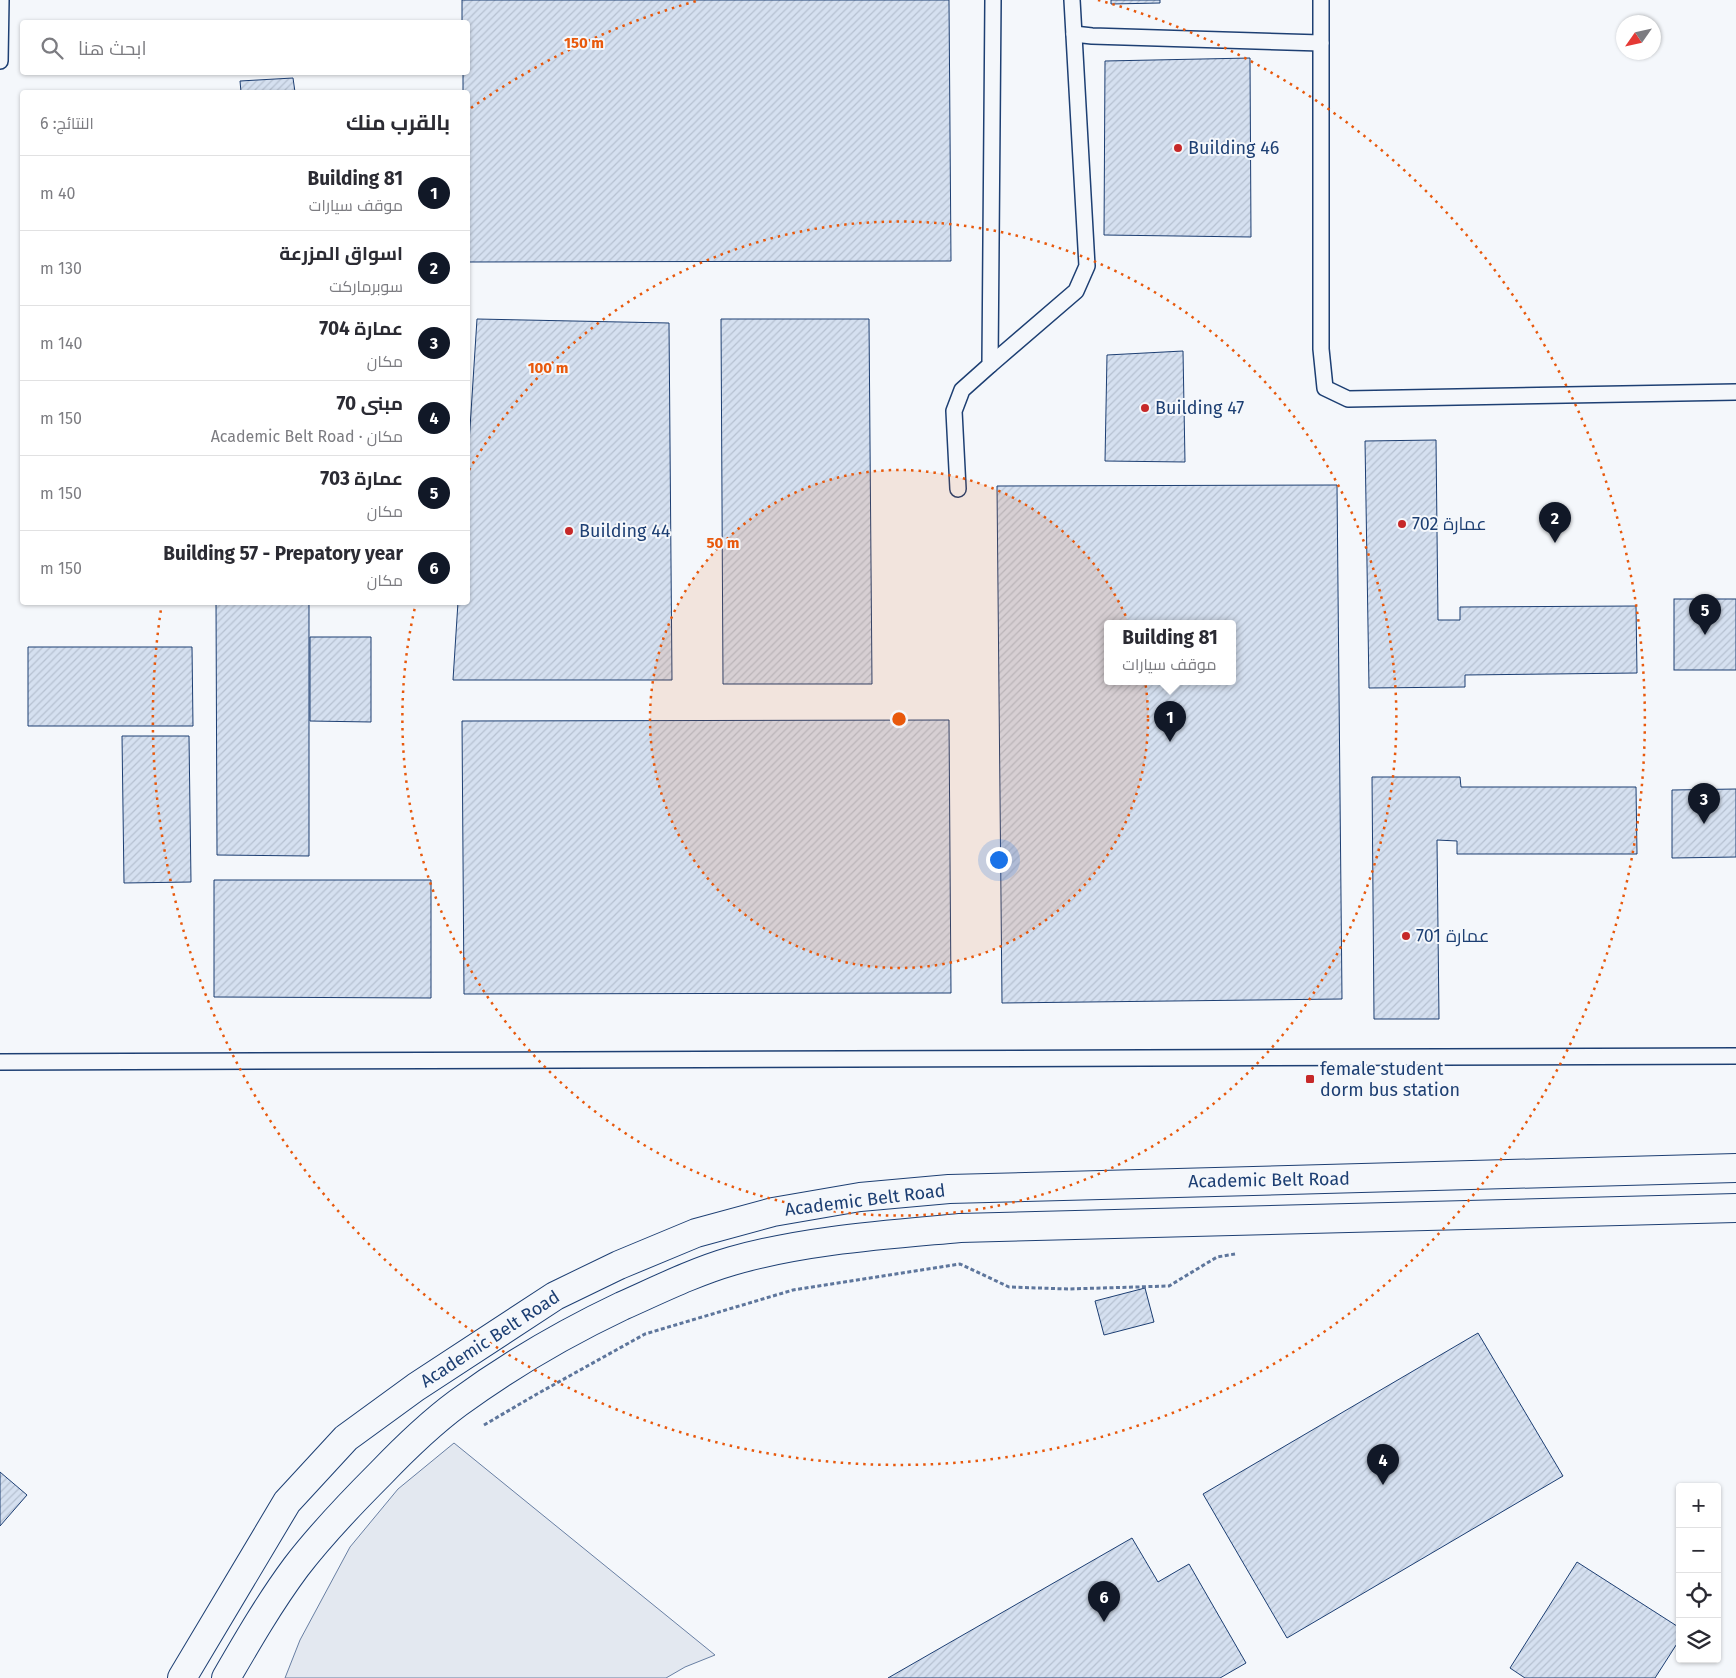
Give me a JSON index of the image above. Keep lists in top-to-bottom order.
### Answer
{
  "streets": {
    "street": ["Academic Belt Road"]
  },
  "places": {
    "other": [
      "Building 46",
      "Building 47",
      "عمارة 702",
      "Building 44",
      "عمارة 701"
    ],
    "transit": ["female student dorm bus station"]
  },
  "north": "bottom left",
  "page": {
    "search": "ابحث هنا",
    "heading": ["بالقرب منك", "النتائج: 6"],
    "list": [
      {
        "mark": "1",
        "name": "Building 81",
        "note": "موقف سيارات",
        "value": "40 m"
      },
      {
        "mark": "2",
        "name": "اسواق المزرعة",
        "note": "سوبرماركت",
        "value": "130 m"
      },
      {
        "mark": "3",
        "name": "عمارة 704",
        "note": "مكان",
        "value": "140 m"
      },
      {
        "mark": "4",
        "name": "مبنى 70",
        "note": "مكان · Academic Belt Road",
        "value": "150 m"
      },
      {
        "mark": "5",
        "name": "عمارة 703",
        "note": "مكان",
        "value": "150 m"
      },
      {
        "mark": "6",
        "name": "Building 57 - Prepatory year",
        "note": "مكان",
        "value": "150 m"
      }
    ],
    "pins": [
      "2",
      "5",
      "1",
      "3",
      "4",
      "6"
    ],
    "popup": ["Building 81", "موقف سيارات"],
    "map_buttons": ["+", "−"]
  },
  "rings": ["150 m", "100 m", "50 m"]
}
